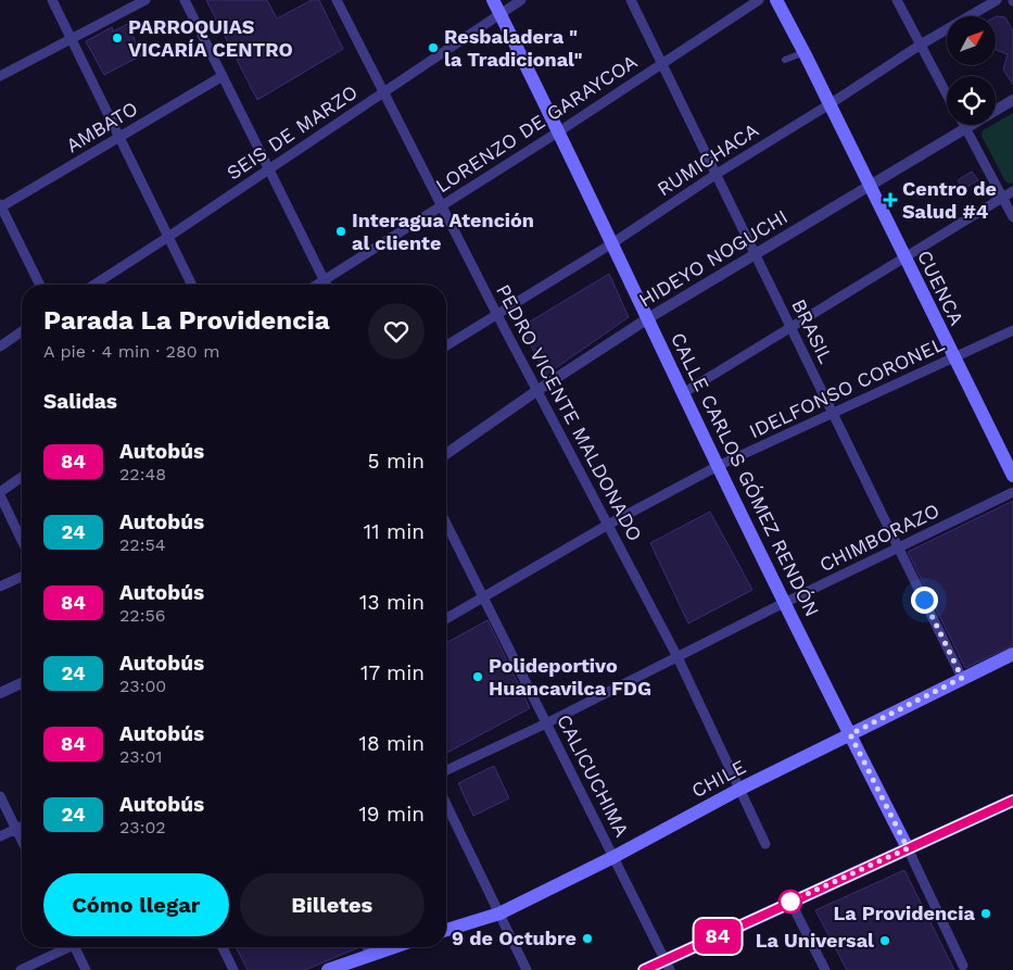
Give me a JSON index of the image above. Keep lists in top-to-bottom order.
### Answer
{
  "streets": {
    "main road": ["CUENCA", "CALLE CARLOS GÓMEZ RENDÓN", "CHILE"],
    "street": [
      "LORENZO DE GARAYCOA",
      "AMBATO",
      "SEIS DE MARZO",
      "RUMICHACA",
      "HIDEYO NOGUCHI",
      "BRASIL",
      "IDELFONSO CORONEL",
      "PEDRO VICENTE MALDONADO",
      "CHIMBORAZO",
      "CALICUCHIMA"
    ]
  },
  "crossings": [
    ["LORENZO DE GARAYCOA", "BRASIL"],
    ["LORENZO DE GARAYCOA", "PEDRO VICENTE MALDONADO"],
    ["LORENZO DE GARAYCOA", "CALLE CARLOS GÓMEZ RENDÓN"],
    ["SEIS DE MARZO", "PEDRO VICENTE MALDONADO"],
    ["SEIS DE MARZO", "CALLE CARLOS GÓMEZ RENDÓN"],
    ["RUMICHACA", "CUENCA"],
    ["RUMICHACA", "BRASIL"],
    ["RUMICHACA", "PEDRO VICENTE MALDONADO"],
    ["RUMICHACA", "CALLE CARLOS GÓMEZ RENDÓN"],
    ["HIDEYO NOGUCHI", "CUENCA"],
    ["HIDEYO NOGUCHI", "BRASIL"],
    ["HIDEYO NOGUCHI", "PEDRO VICENTE MALDONADO"],
    ["HIDEYO NOGUCHI", "CALLE CARLOS GÓMEZ RENDÓN"],
    ["CUENCA", "IDELFONSO CORONEL"],
    ["BRASIL", "IDELFONSO CORONEL"],
    ["BRASIL", "CHIMBORAZO"],
    ["BRASIL", "CHILE"],
    ["IDELFONSO CORONEL", "PEDRO VICENTE MALDONADO"],
    ["IDELFONSO CORONEL", "CALLE CARLOS GÓMEZ RENDÓN"],
    ["IDELFONSO CORONEL", "CALICUCHIMA"],
    ["PEDRO VICENTE MALDONADO", "CHIMBORAZO"],
    ["PEDRO VICENTE MALDONADO", "CHILE"],
    ["CALLE CARLOS GÓMEZ RENDÓN", "CHIMBORAZO"],
    ["CALLE CARLOS GÓMEZ RENDÓN", "CHILE"],
    ["CHIMBORAZO", "CALICUCHIMA"],
    ["CALICUCHIMA", "CHILE"]
  ],
  "places": {
    "other": [
      "PARROQUIAS VICARÍA CENTRO",
      "Resbaladera \" la Tradicional\"",
      "Interagua Atención al cliente",
      "Polideportivo Huancavilca FDG",
      "La Providencia",
      "9 de Octubre",
      "La Universal"
    ],
    "health": ["Centro de Salud #4"]
  },
  "lines": ["bus line 84"],
  "north": "top right",
  "page": {
    "on_map": "84",
    "heading": [
      ["Parada La Providencia", "A pie · 4 min · 280 m"],
      "Salidas"
    ],
    "list": [
      {
        "mark": "84",
        "name": "Autobús",
        "note": "22:48",
        "value": "5 min"
      },
      {
        "mark": "24",
        "name": "Autobús",
        "note": "22:54",
        "value": "11 min"
      },
      {
        "mark": "84",
        "name": "Autobús",
        "note": "22:56",
        "value": "13 min"
      },
      {
        "mark": "24",
        "name": "Autobús",
        "note": "23:00",
        "value": "17 min"
      },
      {
        "mark": "84",
        "name": "Autobús",
        "note": "23:01",
        "value": "18 min"
      },
      {
        "mark": "24",
        "name": "Autobús",
        "note": "23:02",
        "value": "19 min"
      }
    ],
    "buttons": ["Cómo llegar", "Billetes"]
  }
}
